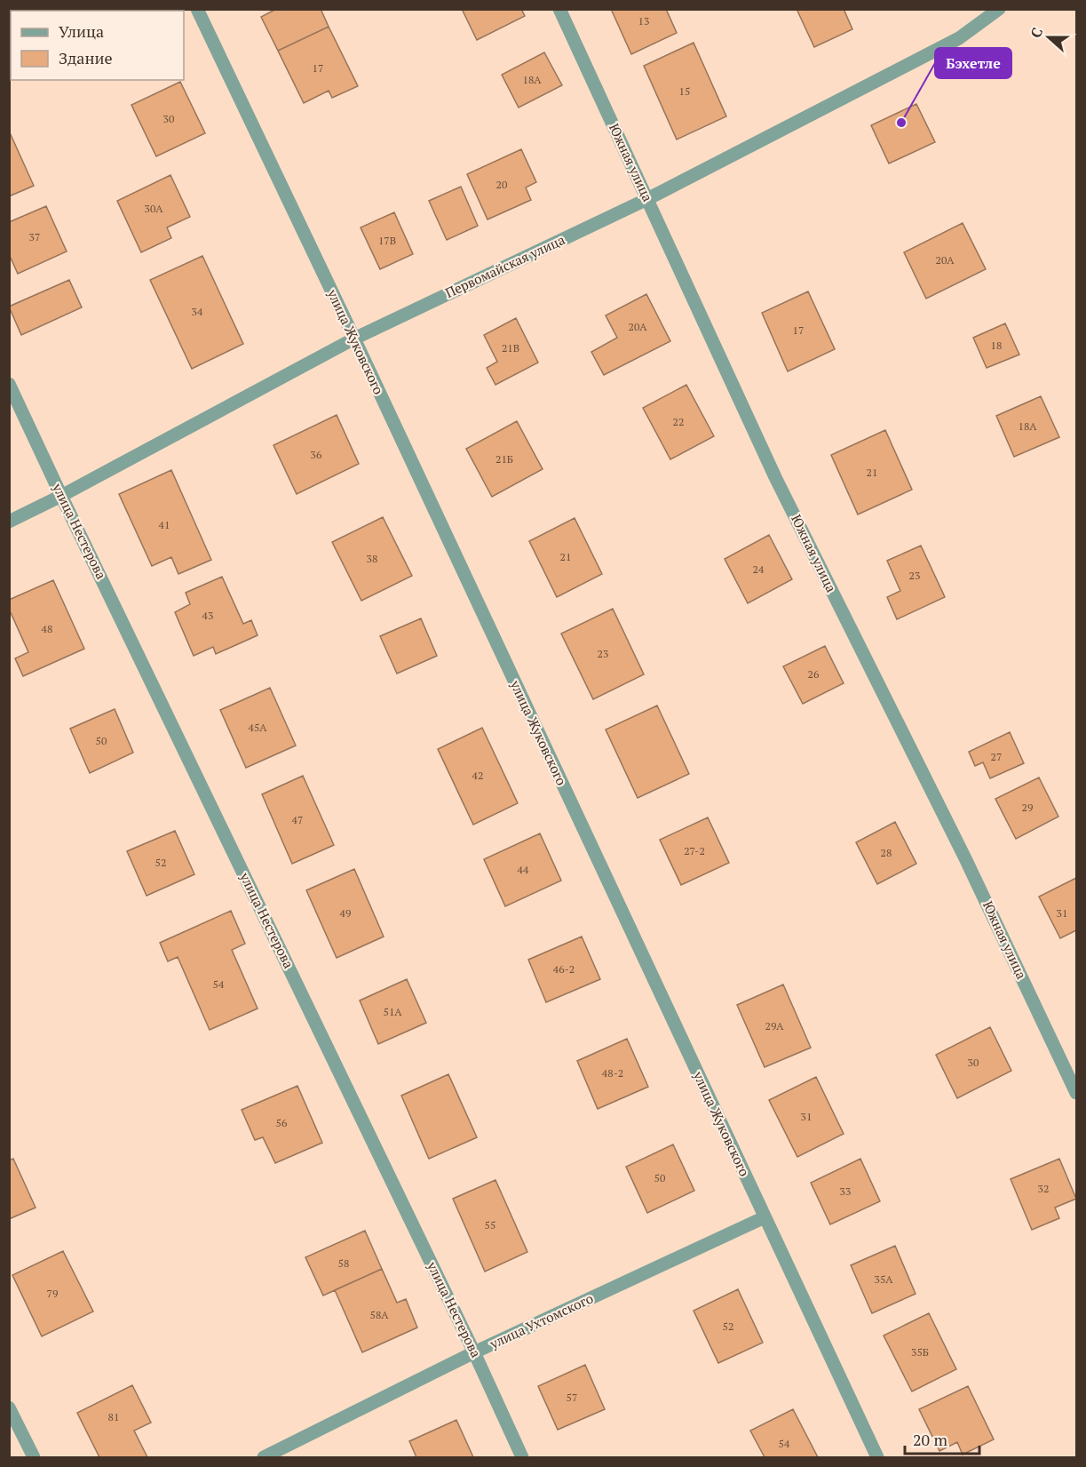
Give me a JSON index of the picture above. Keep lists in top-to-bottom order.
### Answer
{
  "streets": {
    "street": [
      "Южная улица",
      "Первомайская улица",
      "улица Жуковского",
      "улица Нестерова",
      "улица Ухтомского"
    ]
  },
  "crossings": [
    ["Южная улица", "Первомайская улица"],
    ["Первомайская улица", "улица Жуковского"],
    ["Первомайская улица", "улица Нестерова"],
    ["улица Жуковского", "улица Ухтомского"],
    ["улица Нестерова", "улица Ухтомского"]
  ],
  "places": ["Бэхетле"],
  "house_numbers": [
    "13",
    "17",
    "18А",
    "15",
    "30",
    "20",
    "30А",
    "37",
    "17В",
    "20А",
    "34",
    "20А",
    "17",
    "18",
    "21В",
    "22",
    "18А",
    "36",
    "21Б",
    "21",
    "41",
    "21",
    "38",
    "24",
    "23",
    "43",
    "48",
    "23",
    "26",
    "45А",
    "50",
    "27",
    "42",
    "29",
    "47",
    "27-2",
    "28",
    "52",
    "44",
    "49",
    "31",
    "46-2",
    "54",
    "51А",
    "29А",
    "30",
    "48-2",
    "31",
    "56",
    "50",
    "32",
    "33",
    "55",
    "58",
    "35А",
    "79",
    "58А",
    "52",
    "35Б",
    "57",
    "81",
    "54"
  ],
  "legend": ["Улица", "Здание"],
  "scale_bar": "20 m",
  "north": "left"
}
